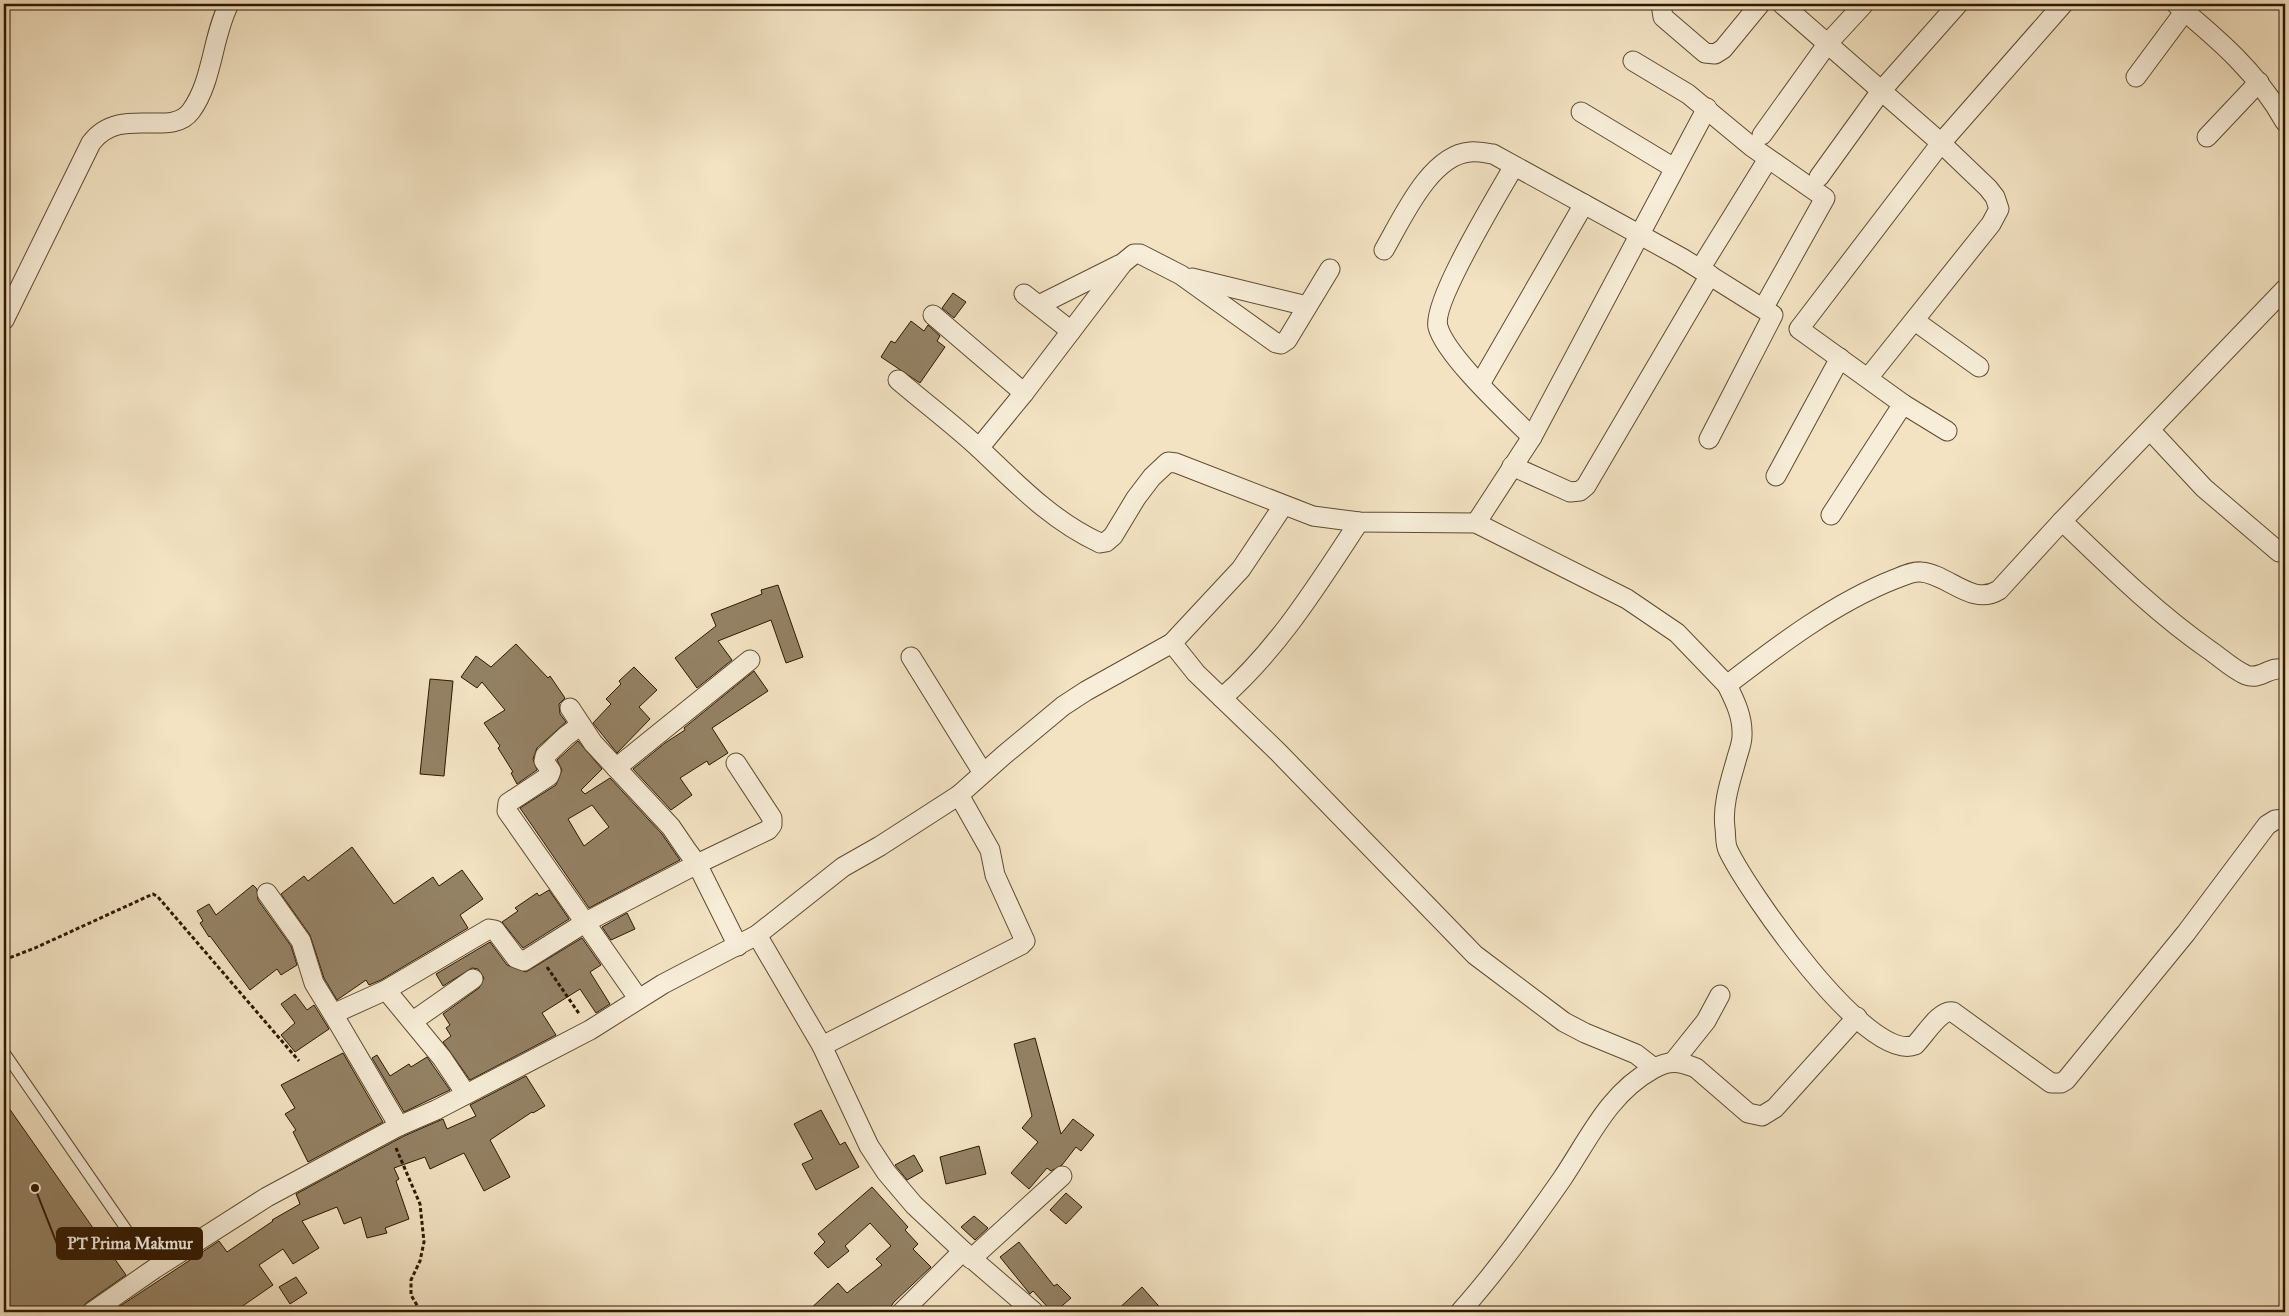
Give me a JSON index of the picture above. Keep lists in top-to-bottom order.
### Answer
{
  "places": ["PT Prima Makmur"]
}
